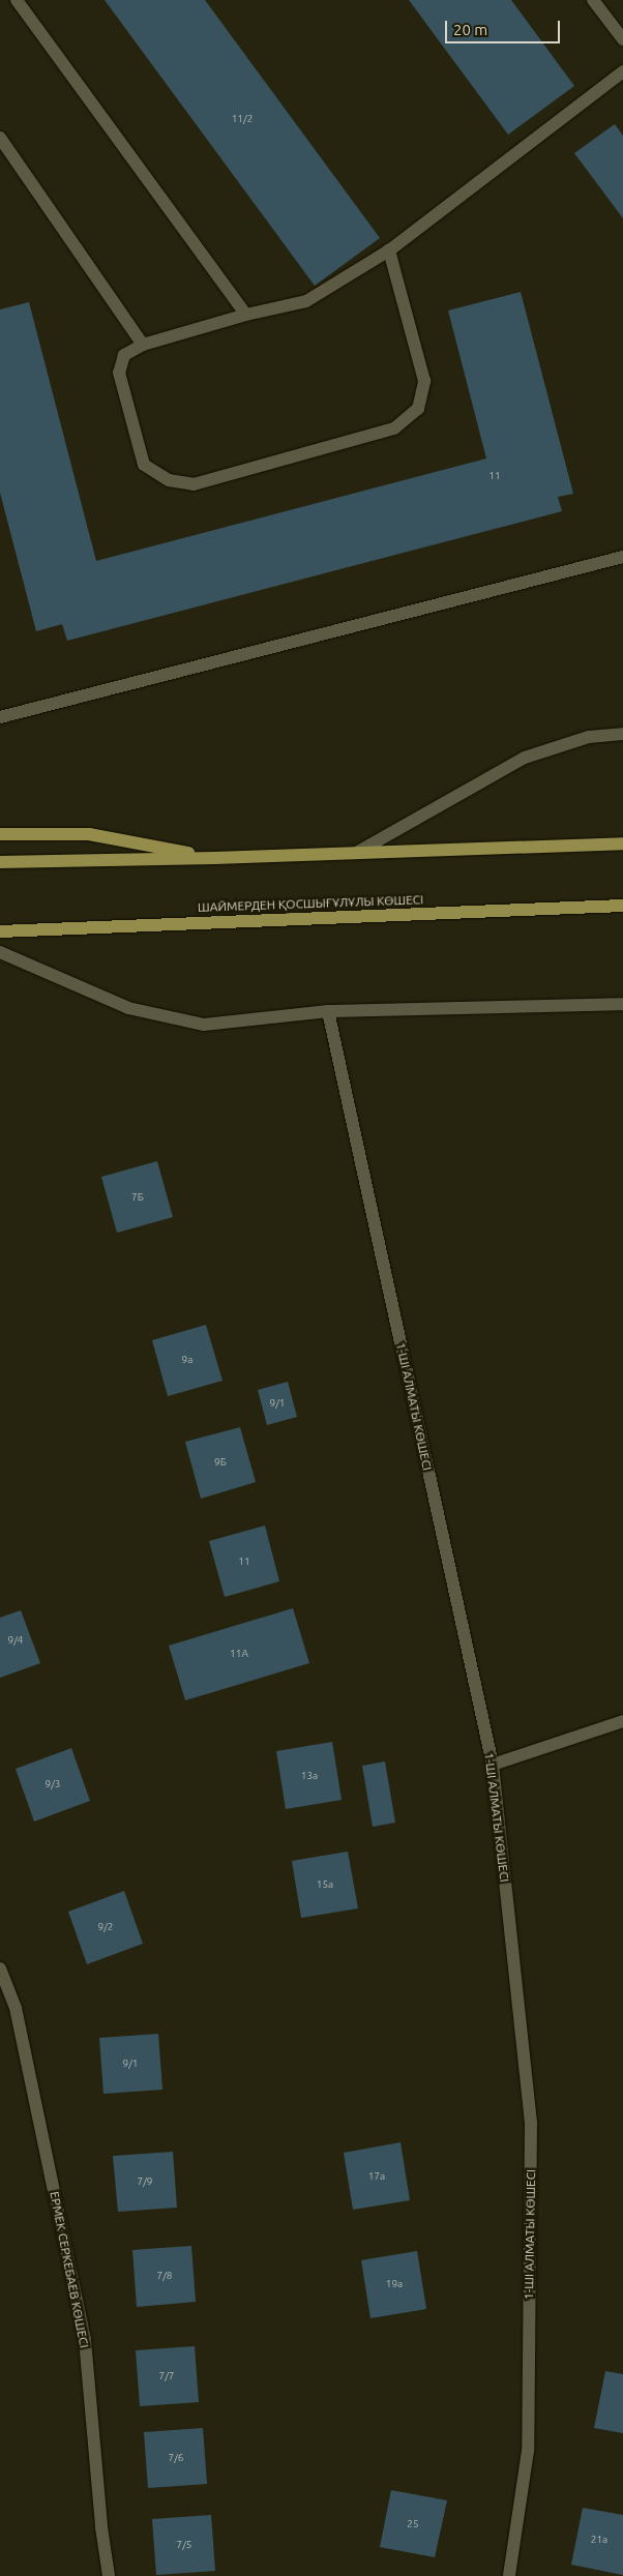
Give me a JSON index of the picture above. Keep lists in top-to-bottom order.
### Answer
{
  "streets": {
    "main road": ["ШАЙМЕРДЕН ҚОСШЫҒҰЛҰЛЫ КӨШЕСІ"],
    "street": ["1-ШІ АЛМАТЫ КӨШЕСІ", "ЕРМЕК СЕРКЕБАЕВ КӨШЕСІ"]
  },
  "house_numbers": [
    "11/2",
    "11",
    "7Б",
    "9а",
    "9/1",
    "9Б",
    "11",
    "9/4",
    "11А",
    "13а",
    "9/3",
    "15а",
    "9/2",
    "9/1",
    "17а",
    "7/9",
    "7/8",
    "19а",
    "7/7",
    "7/6",
    "25",
    "21а",
    "7/5"
  ],
  "scale_bar": "20 m"
}
